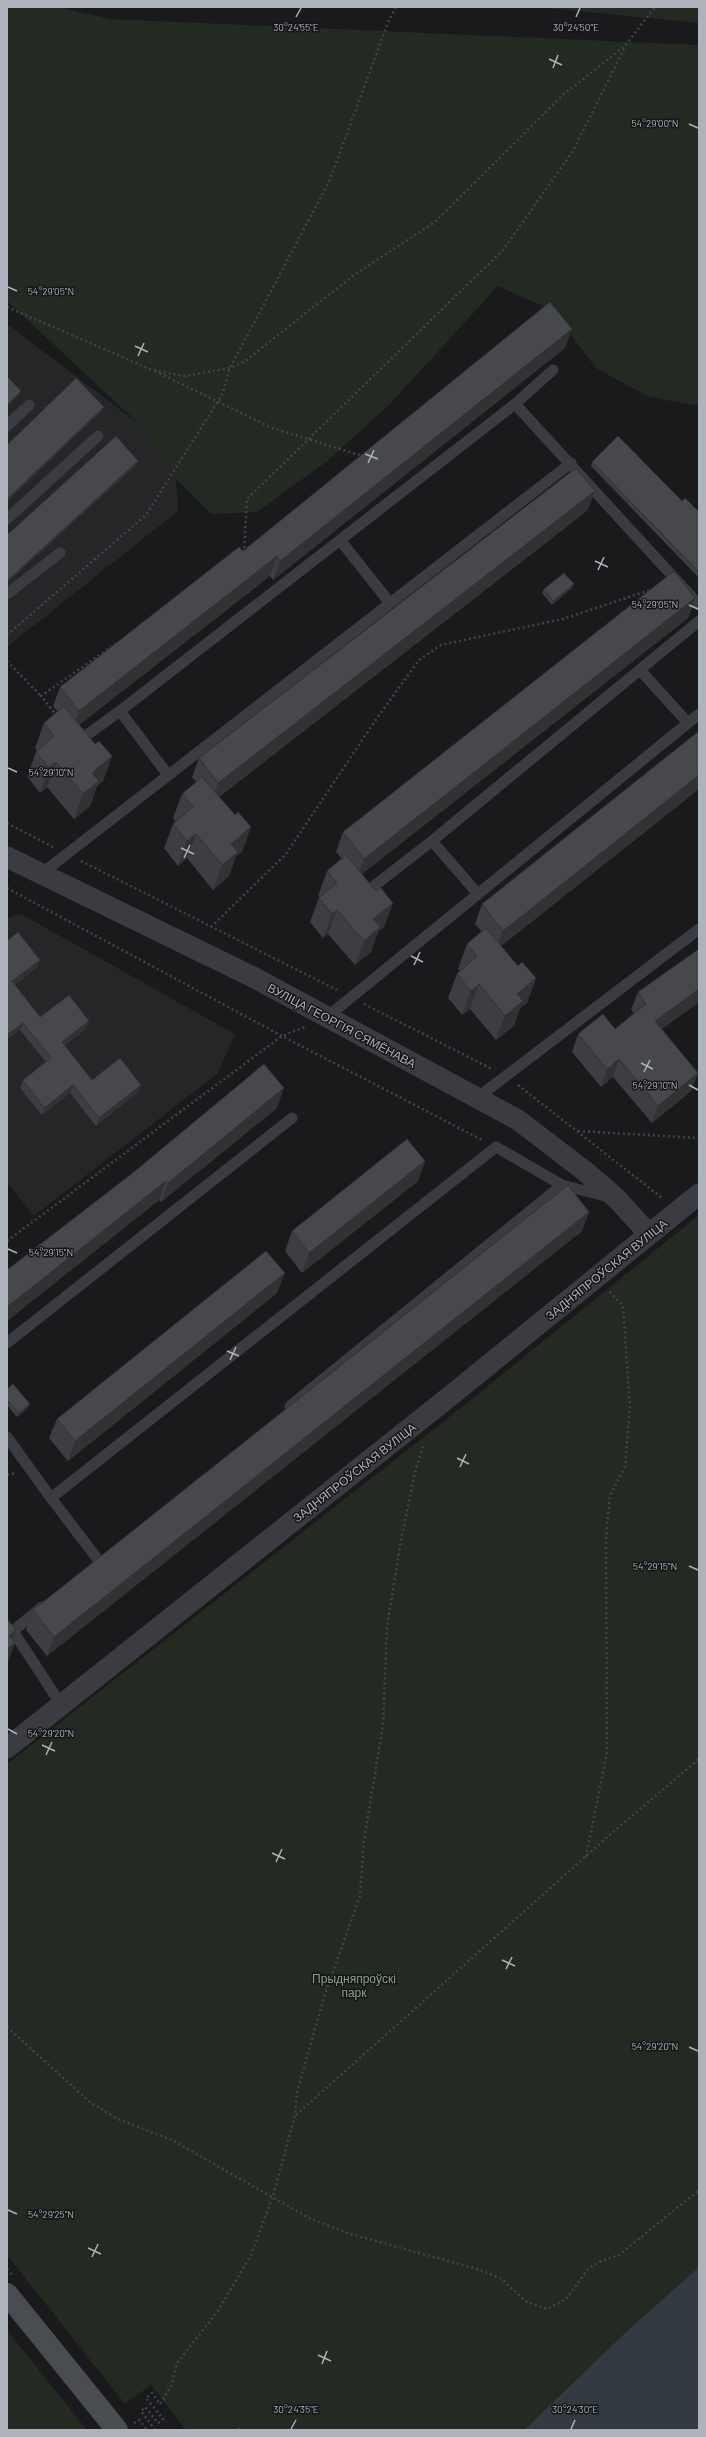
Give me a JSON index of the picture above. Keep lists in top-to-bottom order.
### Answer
{
  "streets": {
    "street": ["ВУЛІЦА ГЕОРГІЯ СЯМЁНАВА", "ЗАДНЯПРОЎСКАЯ ВУЛІЦА"]
  },
  "crossings": [
    ["ВУЛІЦА ГЕОРГІЯ СЯМЁНАВА", "ЗАДНЯПРОЎСКАЯ ВУЛІЦА"]
  ],
  "parks": ["Прыдняпроўскі парк"],
  "coordinates": [
    "30°24'55\"E",
    "30°24'50\"E",
    "54°29'00\"N",
    "54°29'05\"N",
    "54°29'10\"N",
    "54°29'15\"N",
    "54°29'20\"N",
    "54°29'25\"N",
    "30°24'35\"E",
    "30°24'30\"E"
  ]
}
